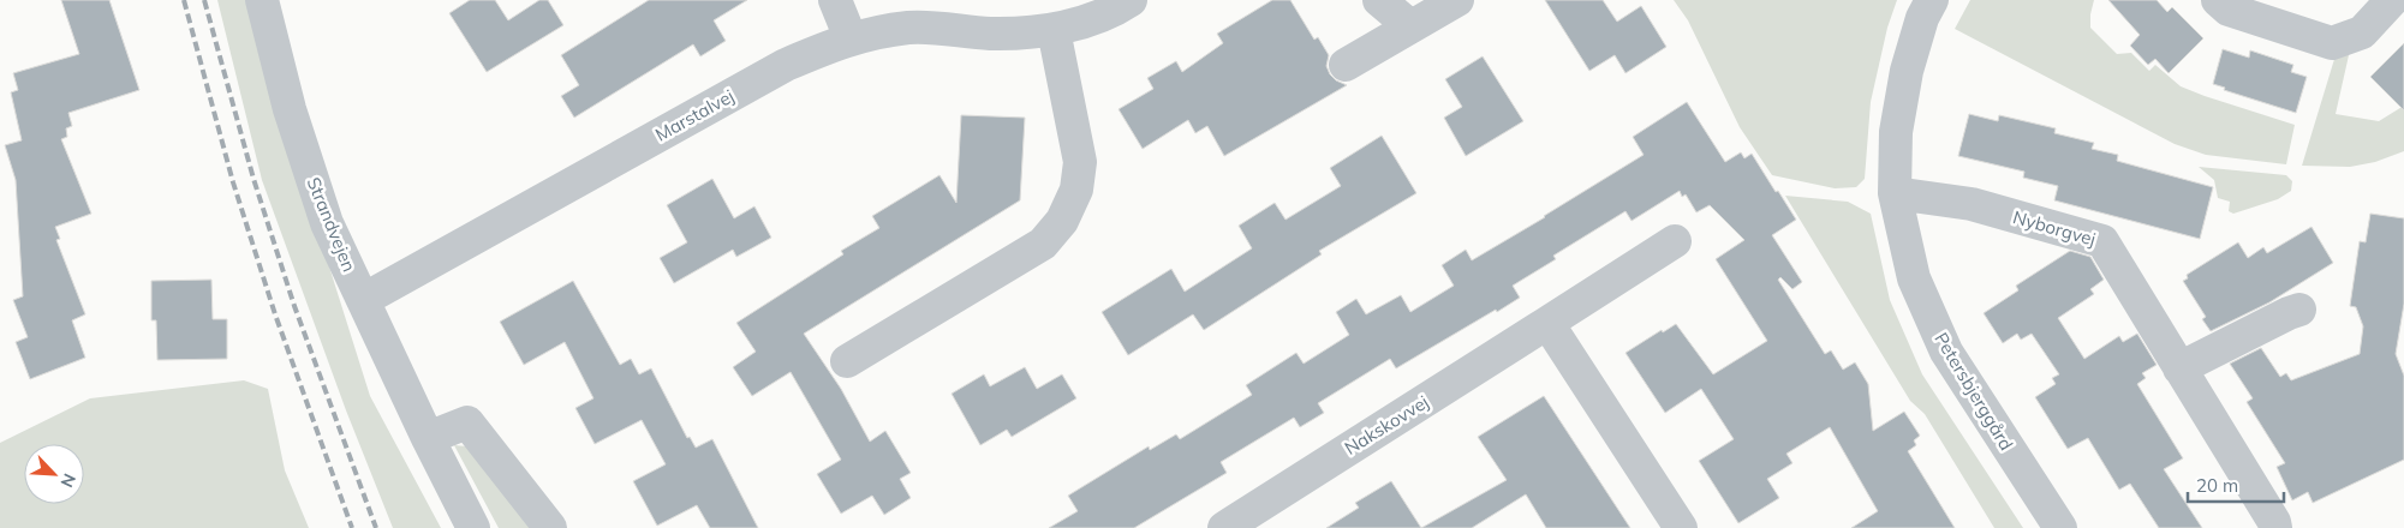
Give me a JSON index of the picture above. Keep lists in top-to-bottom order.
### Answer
{
  "streets": {
    "street": [
      "Marstalvej",
      "Strandvejen",
      "Nyborgvej",
      "Petersbjerggård",
      "Nakskovvej"
    ]
  },
  "crossings": [
    ["Marstalvej", "Strandvejen"],
    ["Nyborgvej", "Petersbjerggård"]
  ],
  "scale_bar": "20 m",
  "north": "bottom right"
}
